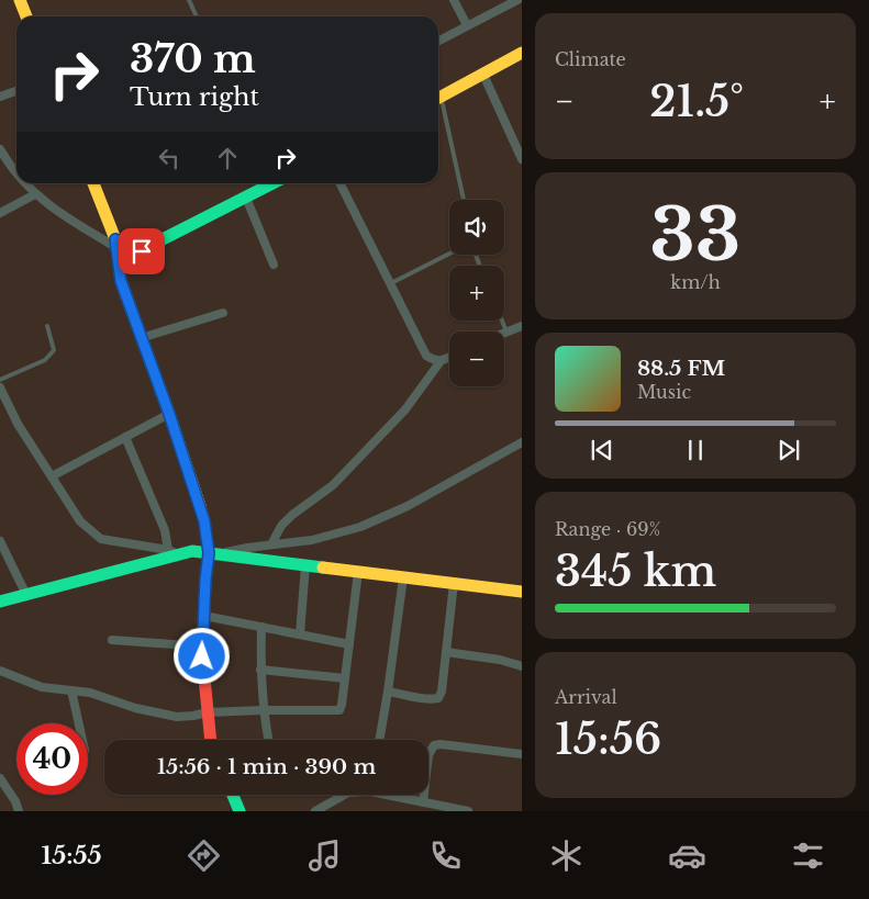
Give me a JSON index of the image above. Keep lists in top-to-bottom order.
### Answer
{
  "page": {
    "tile": [
      "Climate",
      ["33", "km/h"],
      ["Range · 69%", "345 km"],
      ["Arrival", "15:56"]
    ],
    "turn": ["370 m", "Turn right"],
    "heat": ["−", "21.5°", "+"],
    "map_buttons": ["+", "−"],
    "song": ["88.5 FM", "Music"],
    "limit": "40",
    "trip": "15:56 · 1 min · 390 m",
    "tabs": "15:55"
  }
}
